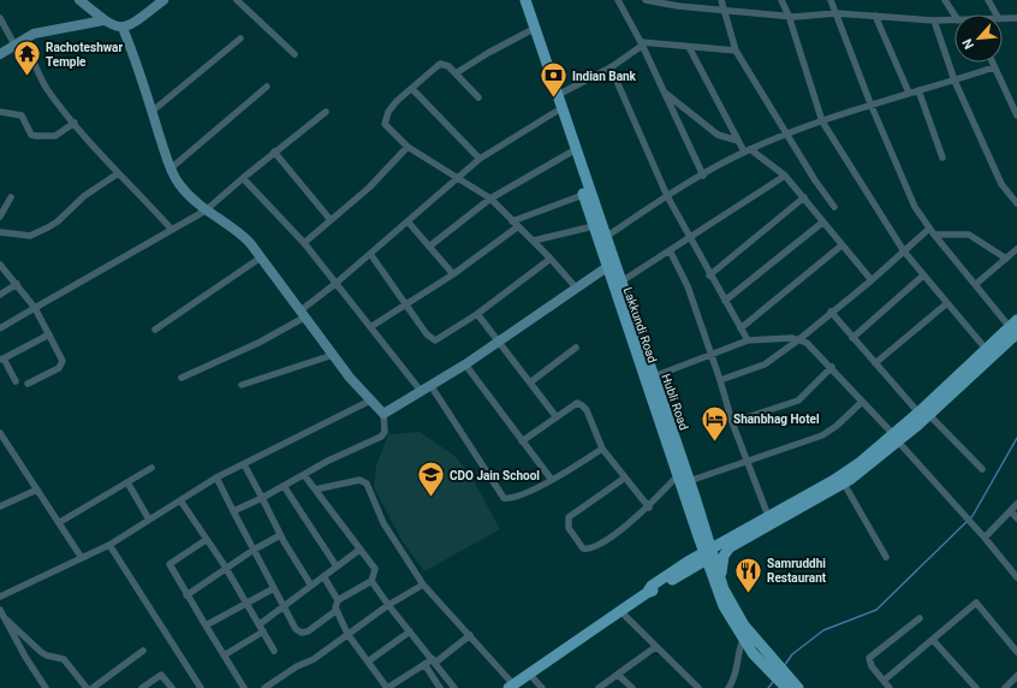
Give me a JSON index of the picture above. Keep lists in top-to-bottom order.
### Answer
{
  "streets": {
    "main road": ["Lakkundi Road", "Hubli Road"]
  },
  "crossings": [
    ["Lakkundi Road", "Hubli Road"]
  ],
  "places": {
    "temple": ["Rachoteshwar Temple"],
    "bank": ["Indian Bank"],
    "hotel": ["Shanbhag Hotel"],
    "school or university": ["CDO Jain School"],
    "restaurant": ["Samruddhi Restaurant"]
  },
  "north": "bottom left"
}
